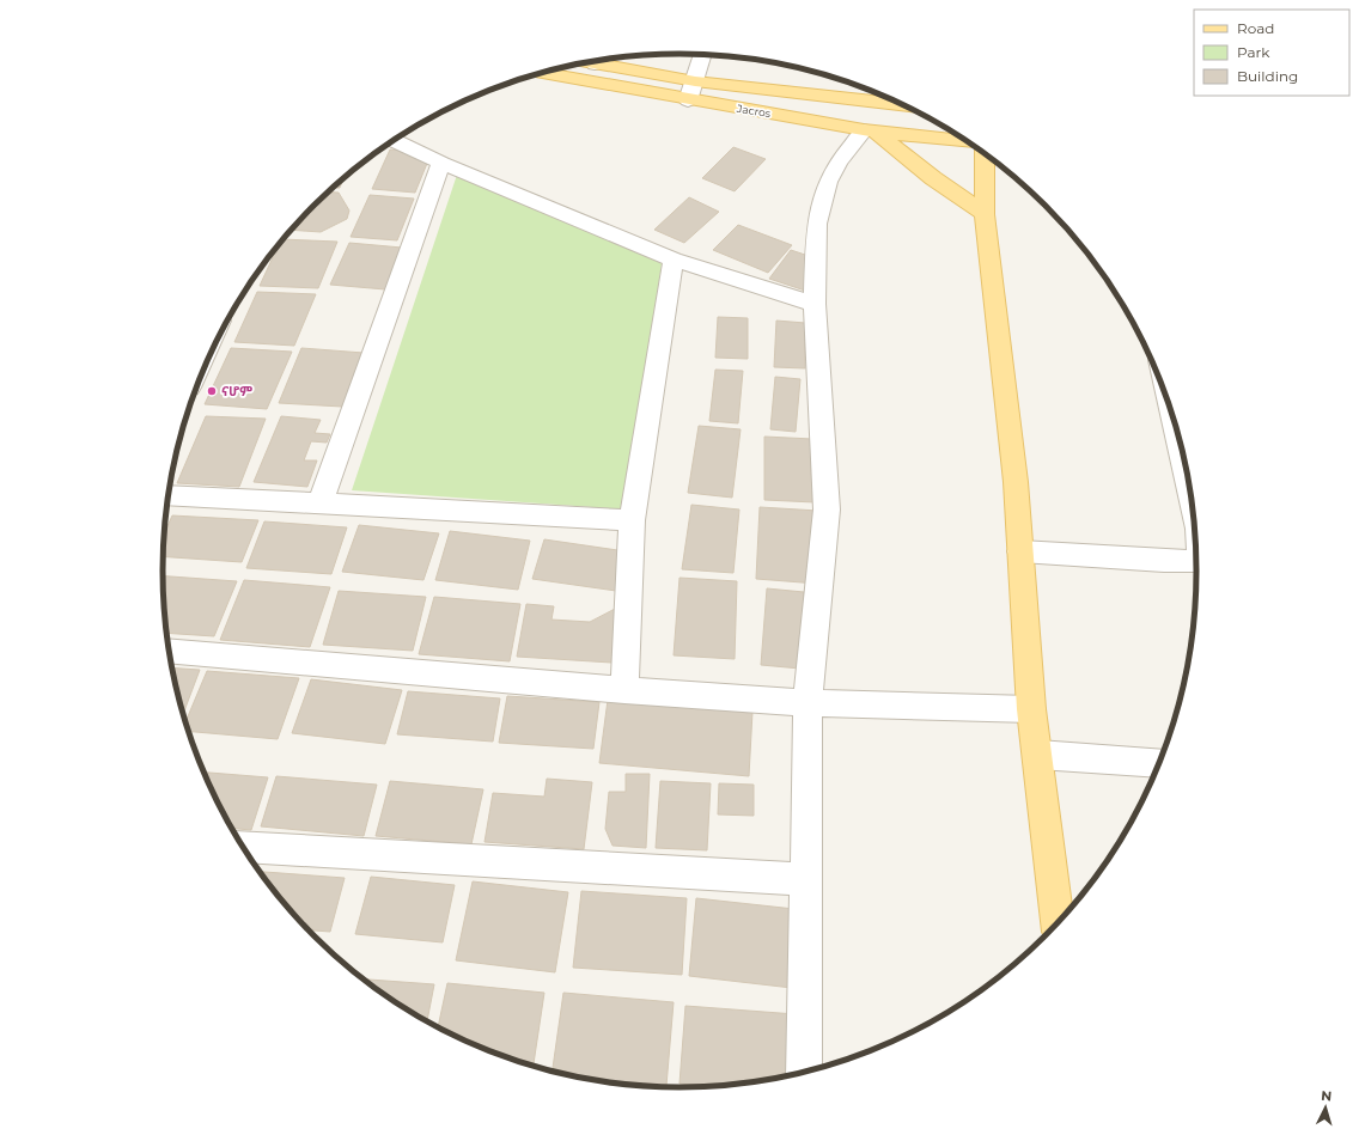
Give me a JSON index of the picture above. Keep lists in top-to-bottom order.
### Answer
{
  "streets": {
    "main road": ["Jacros"]
  },
  "places": ["ናሆም"],
  "legend": ["Road", "Park", "Building"],
  "north": "top"
}
